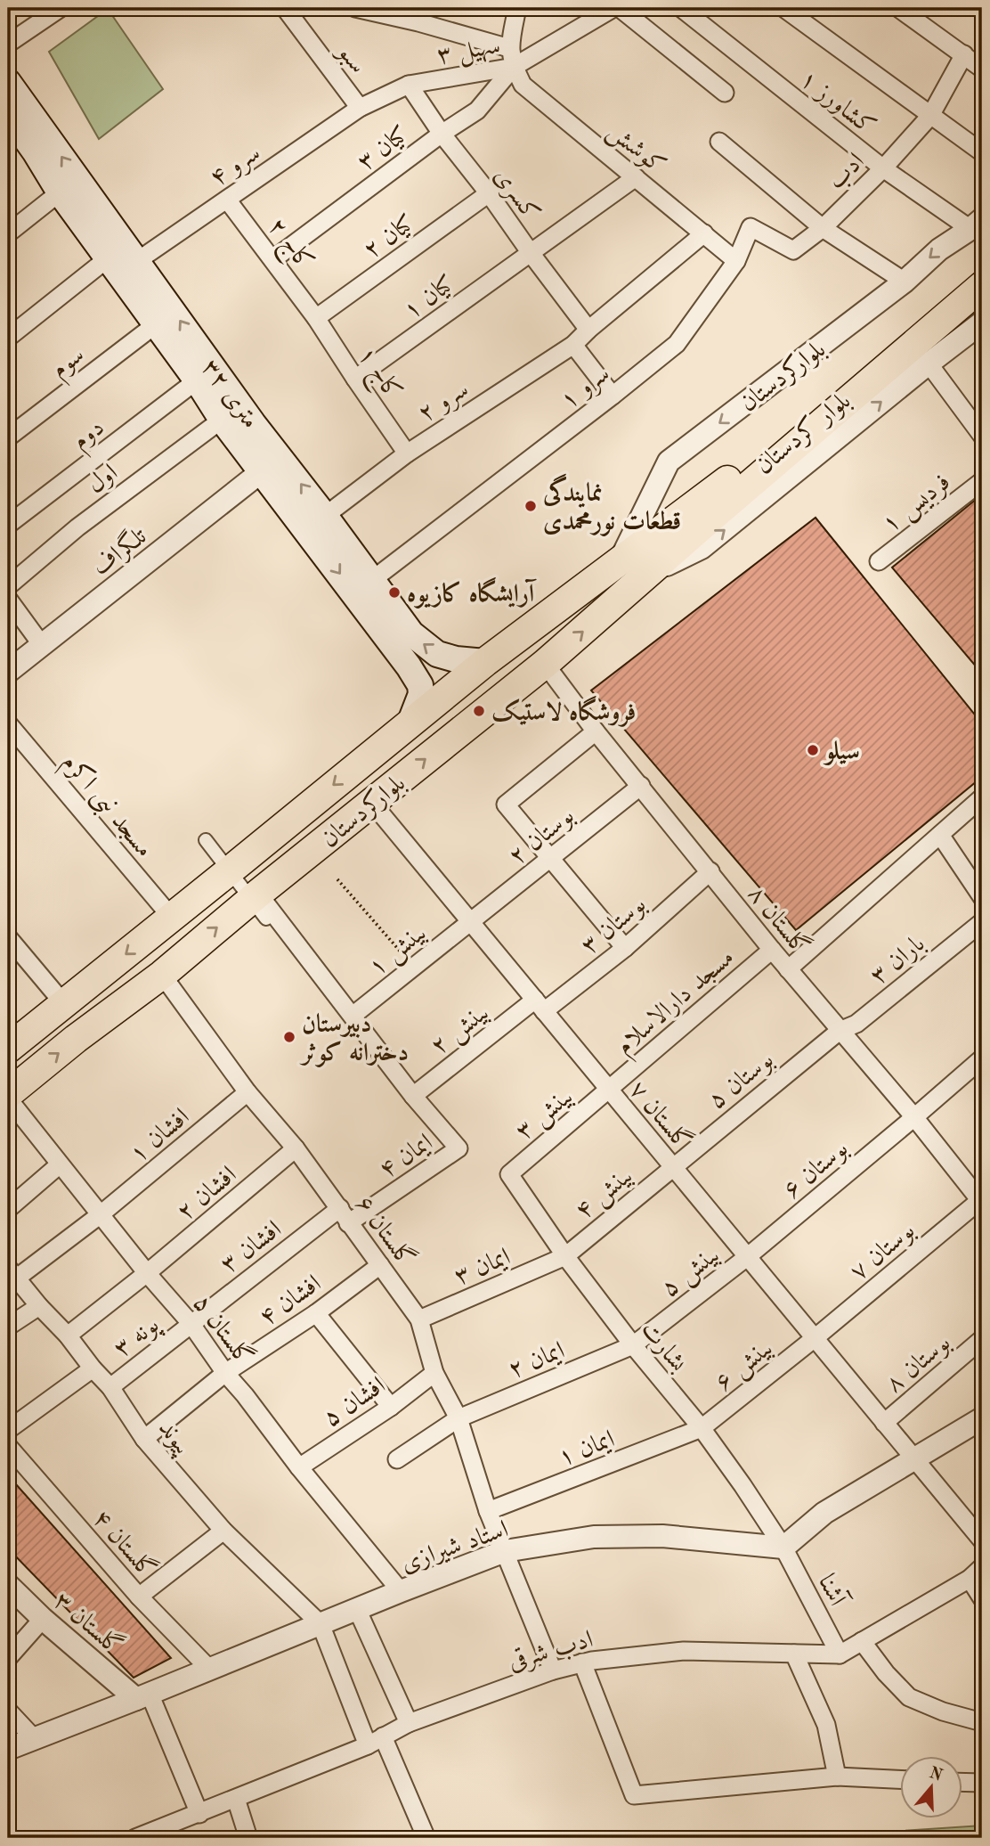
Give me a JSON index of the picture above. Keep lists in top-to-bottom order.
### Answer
{
  "streets": {
    "main road": ["بلوارکردستان", "۳۲ متری"],
    "street": [
      "سهیل ۳",
      "سبو",
      "کشاورز ۱",
      "کیان ۳",
      "کوشش",
      "سرو ۴",
      "ادب",
      "کسری",
      "کیان ۲",
      "کاج ۲",
      "کیان ۱",
      "سوم",
      "کاج ۱",
      "سرو ۱",
      "سرو ۲",
      "بلوار کردستان",
      "دوم",
      "اول",
      "فردیس ۱",
      "تلگراف",
      "مسجد نبی اکرم",
      "بوستان ۲",
      "گلستان ۸",
      "بوستان ۳",
      "بینش ۱",
      "باران ۳",
      "مسجد دارالاسلام",
      "بینش ۲",
      "بوستان ۵",
      "بینش ۳",
      "گلستان ۷",
      "افشان ۱",
      "ایمان ۴",
      "بوستان ۶",
      "افشان ۲",
      "بینش ۴",
      "گلستان ۶",
      "افشان ۳",
      "بوستان ۷",
      "ایمان ۳",
      "بینش ۵",
      "افشان ۴",
      "گلستان ۵",
      "پونه ۳",
      "بشارت",
      "ایمان ۲",
      "بوستان ۸",
      "بینش ۶",
      "افشان ۵",
      "پیوند",
      "ایمان ۱",
      "گلستان ۴",
      "استاد شیرازی",
      "آشنا",
      "گلستان ۳",
      "ادب شرقی"
    ]
  },
  "crossings": [
    ["سهیل ۳", "سبو"],
    ["سهیل ۳", "کیان ۳"],
    ["سهیل ۳", "کوشش"],
    ["سهیل ۳", "سرو ۴"],
    ["سهیل ۳", "کسری"],
    ["سبو", "سرو ۴"],
    ["کشاورز ۱", "ادب"],
    ["کشاورز ۱", "بلوارکردستان"],
    ["کیان ۳", "کوشش"],
    ["کیان ۳", "کسری"],
    ["کیان ۳", "کاج ۲"],
    ["کوشش", "کیان ۱"],
    ["کوشش", "سرو ۱"],
    ["کوشش", "سرو ۲"],
    ["سرو ۴", "کاج ۲"],
    ["سرو ۴", "۳۲ متری"],
    ["ادب", "سرو ۱"],
    ["کسری", "کیان ۲"],
    ["کسری", "کیان ۱"],
    ["کسری", "سرو ۲"],
    ["کیان ۲", "کاج ۲"],
    ["کیان ۲", "کاج ۱"],
    ["کاج ۲", "کاج ۱"],
    ["کیان ۱", "کاج ۱"],
    ["سوم", "۳۲ متری"],
    ["کاج ۱", "سرو ۲"],
    ["بلوارکردستان", "۳۲ متری"],
    ["بلوارکردستان", "بلوار کردستان"],
    ["بلوارکردستان", "مسجد نبی اکرم"],
    ["بلوارکردستان", "گلستان ۸"],
    ["بلوارکردستان", "گلستان ۷"],
    ["بلوارکردستان", "گلستان ۶"],
    ["بلوارکردستان", "گلستان ۵"],
    ["سرو ۱", "۳۲ متری"],
    ["۳۲ متری", "سرو ۲"],
    ["۳۲ متری", "دوم"],
    ["۳۲ متری", "اول"],
    ["۳۲ متری", "تلگراف"],
    ["بوستان ۲", "گلستان ۸"],
    ["بوستان ۲", "بینش ۱"],
    ["بوستان ۲", "گلستان ۷"],
    ["گلستان ۸", "بوستان ۳"],
    ["گلستان ۸", "باران ۳"],
    ["گلستان ۸", "مسجد دارالاسلام"],
    ["گلستان ۸", "بوستان ۵"],
    ["گلستان ۸", "بوستان ۶"],
    ["گلستان ۸", "بوستان ۷"],
    ["بوستان ۳", "بینش ۲"],
    ["بوستان ۳", "گلستان ۷"],
    ["بینش ۱", "گلستان ۷"],
    ["باران ۳", "بوستان ۵"],
    ["مسجد دارالاسلام", "بینش ۳"],
    ["مسجد دارالاسلام", "گلستان ۷"],
    ["بینش ۲", "گلستان ۷"],
    ["بینش ۲", "ایمان ۴"],
    ["بوستان ۵", "گلستان ۷"],
    ["بوستان ۵", "بینش ۴"],
    ["بینش ۳", "گلستان ۷"],
    ["بینش ۳", "بشارت"],
    ["گلستان ۷", "بوستان ۶"],
    ["گلستان ۷", "بینش ۴"],
    ["گلستان ۷", "بوستان ۷"],
    ["گلستان ۷", "بینش ۵"],
    ["گلستان ۷", "بوستان ۸"],
    ["گلستان ۷", "بینش ۶"],
    ["افشان ۱", "گلستان ۶"],
    ["افشان ۱", "گلستان ۵"],
    ["افشان ۱", "پیوند"],
    ["ایمان ۴", "گلستان ۶"],
    ["ایمان ۴", "افشان ۳"],
    ["بوستان ۶", "بینش ۵"],
    ["افشان ۲", "گلستان ۶"],
    ["افشان ۲", "گلستان ۵"],
    ["افشان ۲", "پیوند"],
    ["بینش ۴", "ایمان ۳"],
    ["بینش ۴", "بشارت"],
    ["گلستان ۶", "افشان ۳"],
    ["گلستان ۶", "ایمان ۳"],
    ["گلستان ۶", "افشان ۴"],
    ["گلستان ۶", "ایمان ۲"],
    ["گلستان ۶", "افشان ۵"],
    ["گلستان ۶", "ایمان ۱"],
    ["گلستان ۶", "استاد شیرازی"],
    ["گلستان ۶", "ادب شرقی"],
    ["افشان ۳", "گلستان ۵"],
    ["افشان ۳", "پونه ۳"],
    ["بوستان ۷", "بینش ۶"],
    ["ایمان ۳", "بشارت"],
    ["بینش ۵", "بشارت"],
    ["بینش ۵", "ایمان ۲"],
    ["افشان ۴", "گلستان ۵"],
    ["افشان ۴", "پیوند"],
    ["گلستان ۵", "پونه ۳"],
    ["گلستان ۵", "افشان ۵"],
    ["گلستان ۵", "استاد شیرازی"],
    ["پونه ۳", "پیوند"],
    ["بشارت", "ایمان ۲"],
    ["بشارت", "بینش ۶"],
    ["بشارت", "ایمان ۱"],
    ["بشارت", "استاد شیرازی"],
    ["بشارت", "آشنا"],
    ["بینش ۶", "ایمان ۱"],
    ["پیوند", "استاد شیرازی"],
    ["گلستان ۴", "استاد شیرازی"],
    ["استاد شیرازی", "آشنا"],
    ["استاد شیرازی", "گلستان ۳"],
    ["آشنا", "ادب شرقی"]
  ],
  "one_way": ["بلوار کردستان"],
  "places": [
    "نمایندگی قطعات نورمحمدی",
    "آرایشگاه کازیوه",
    "فروشگاه لاستیک",
    "سیلو",
    "دبیرستان دخترانه کوثر"
  ],
  "north": "top"
}
